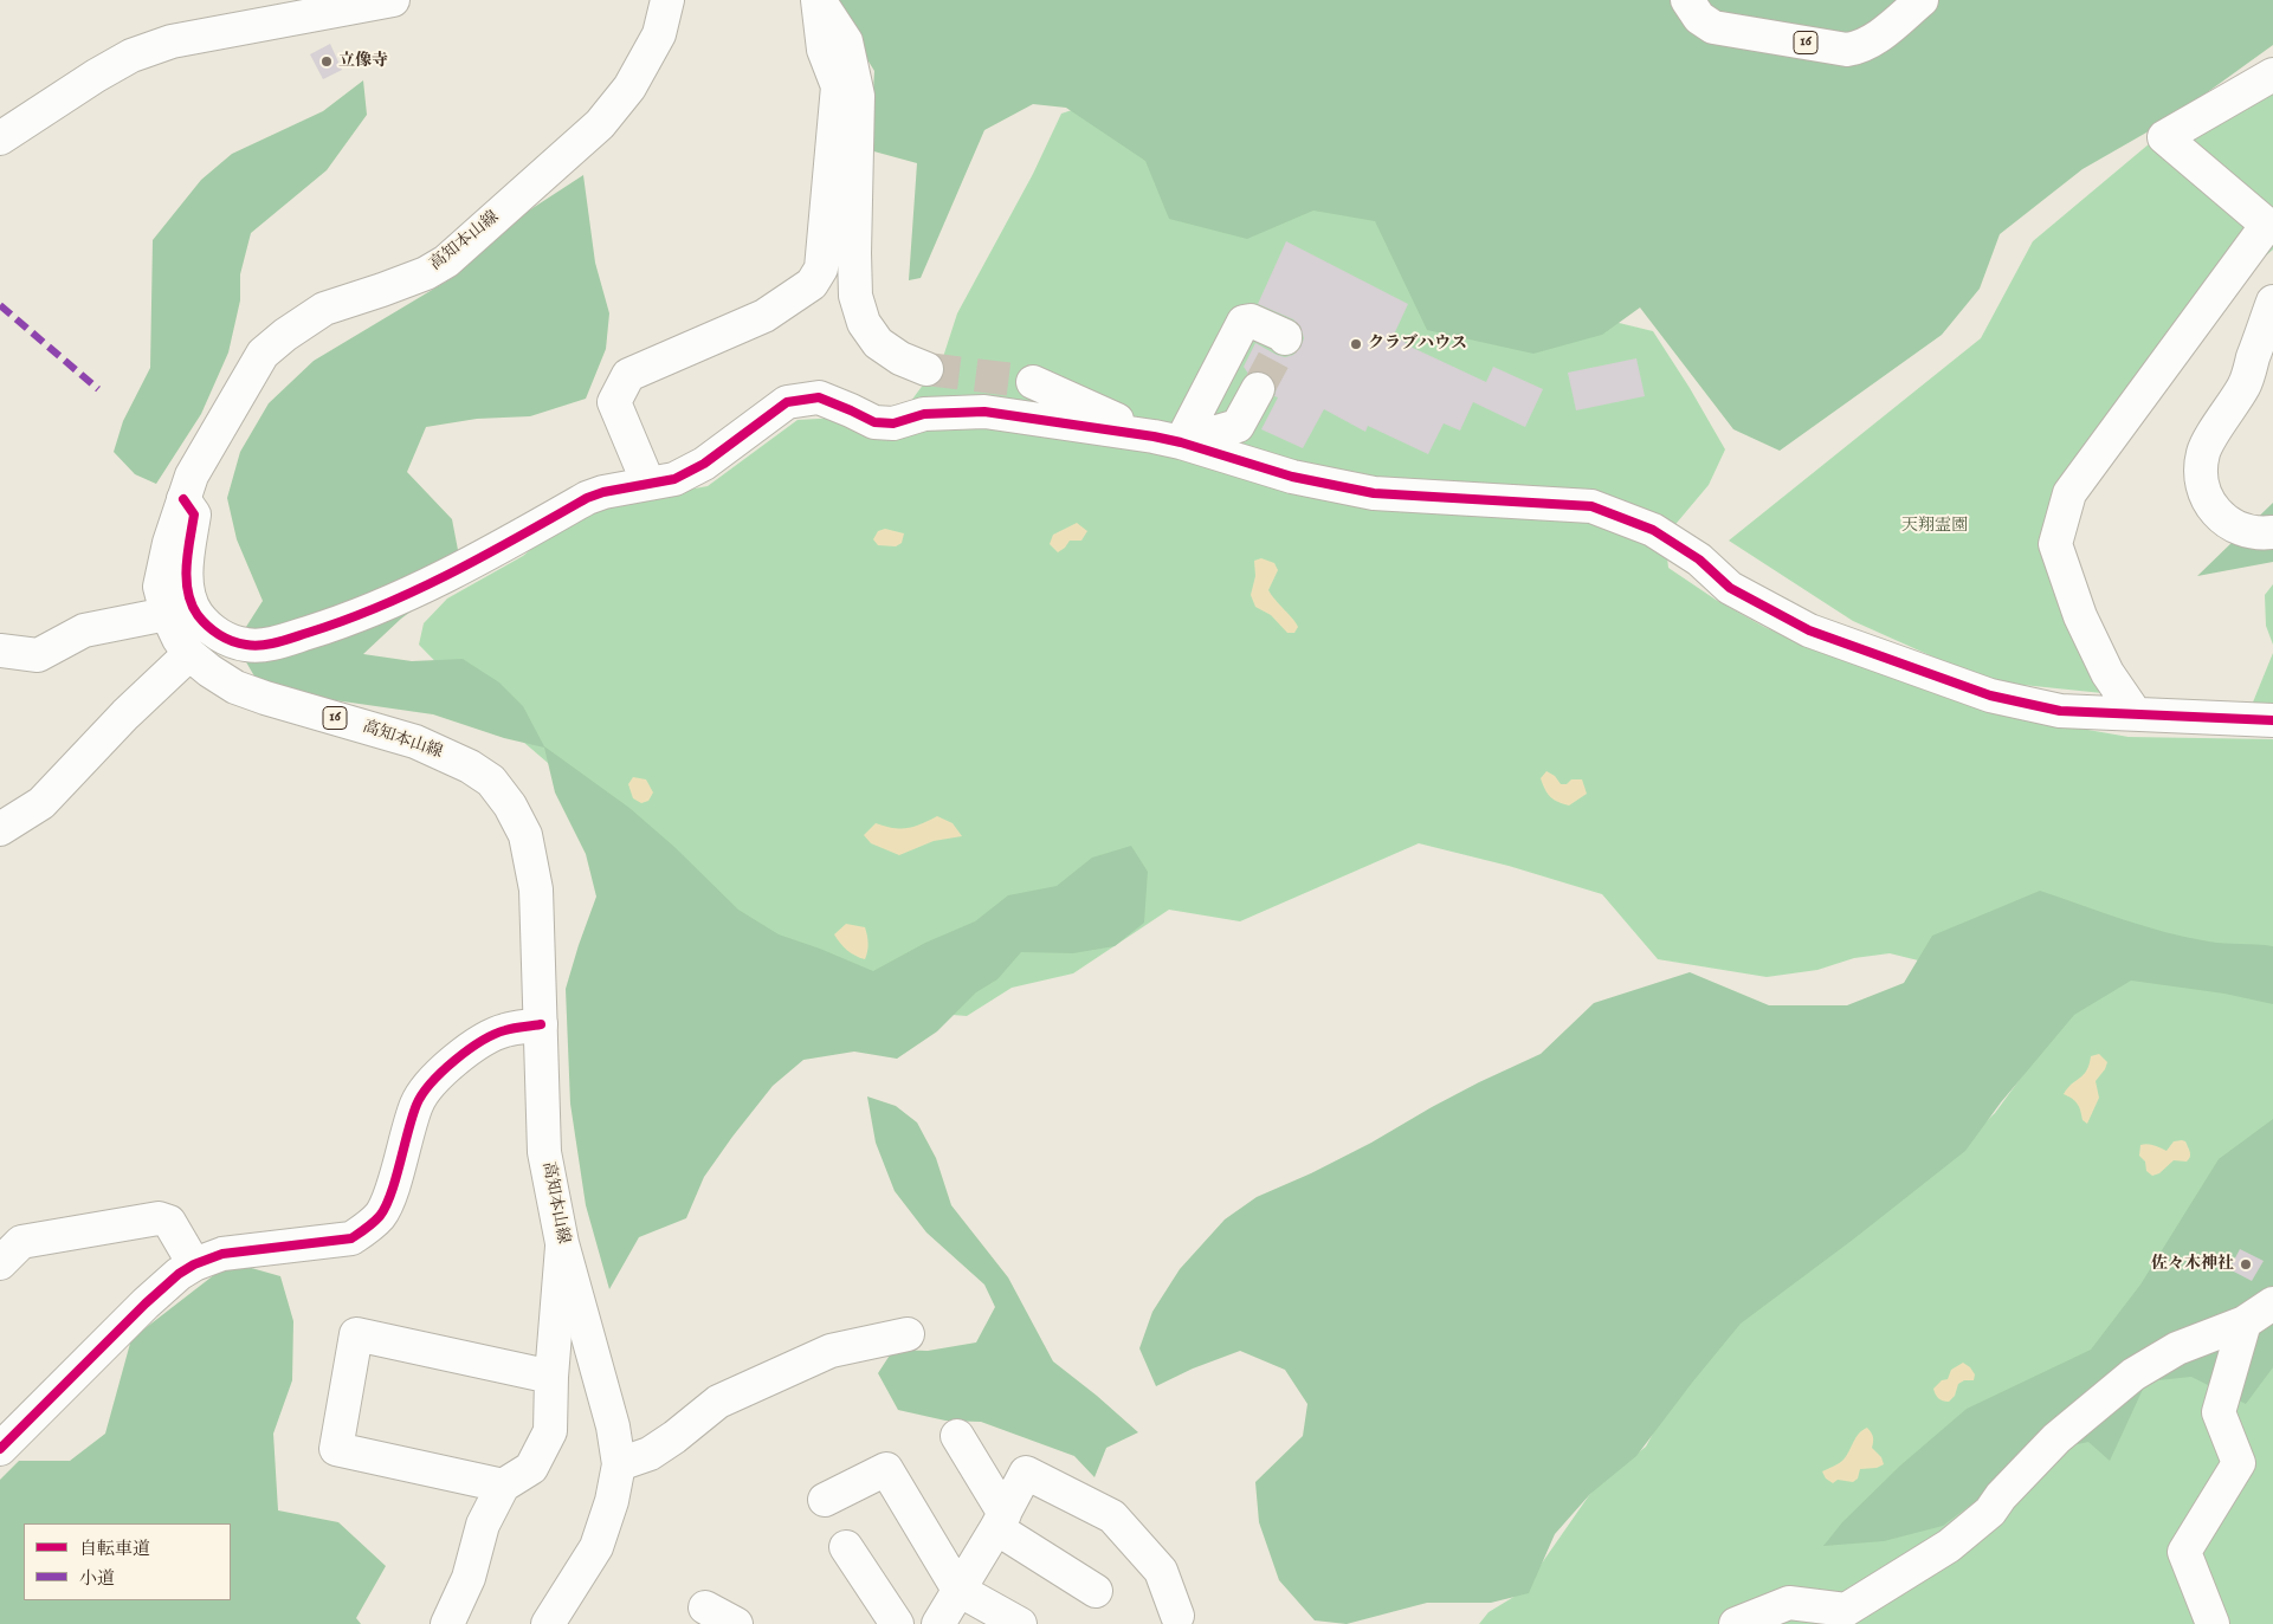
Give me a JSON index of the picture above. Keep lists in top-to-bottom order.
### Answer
{
  "streets": {
    "street": ["16", "高知本山線"]
  },
  "parks": ["天翔霊園"],
  "places": ["立像寺", "クラブハウス", "佐々木神社"],
  "legend": ["自転車道", "小道"]
}
